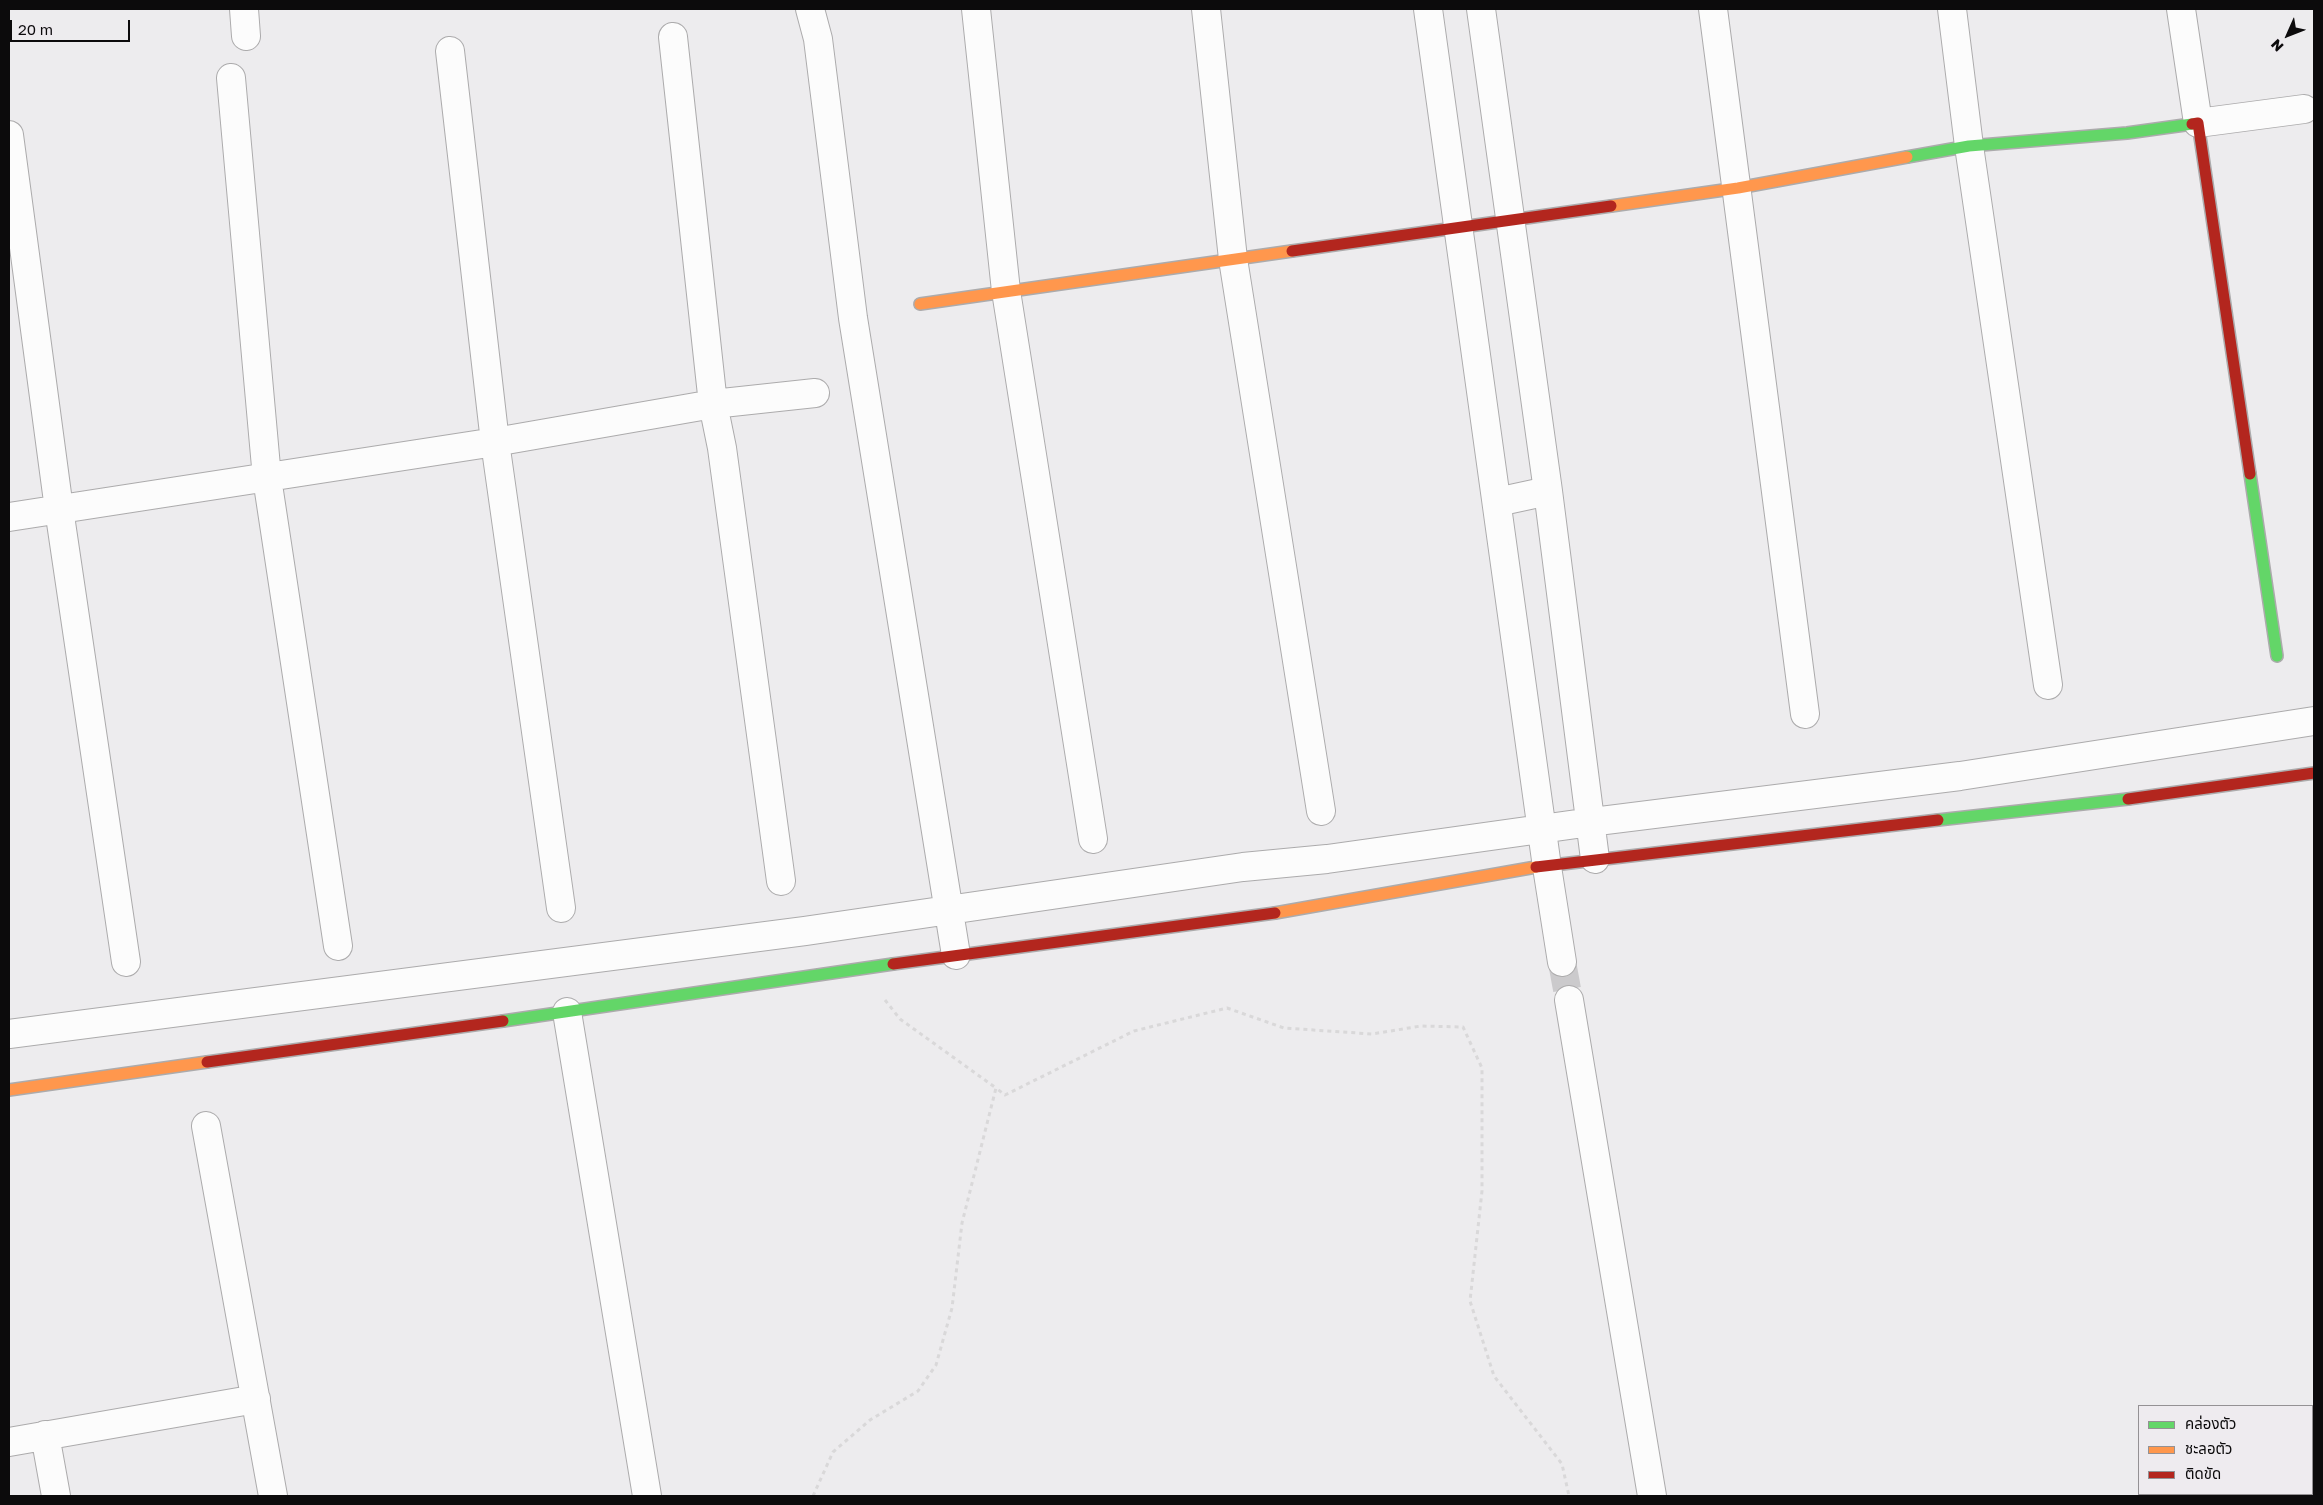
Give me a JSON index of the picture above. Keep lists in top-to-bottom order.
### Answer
{
  "legend": ["คล่องตัว", "ชะลอตัว", "ติดขัด"],
  "scale_bar": "20 m",
  "north": "bottom left"
}
